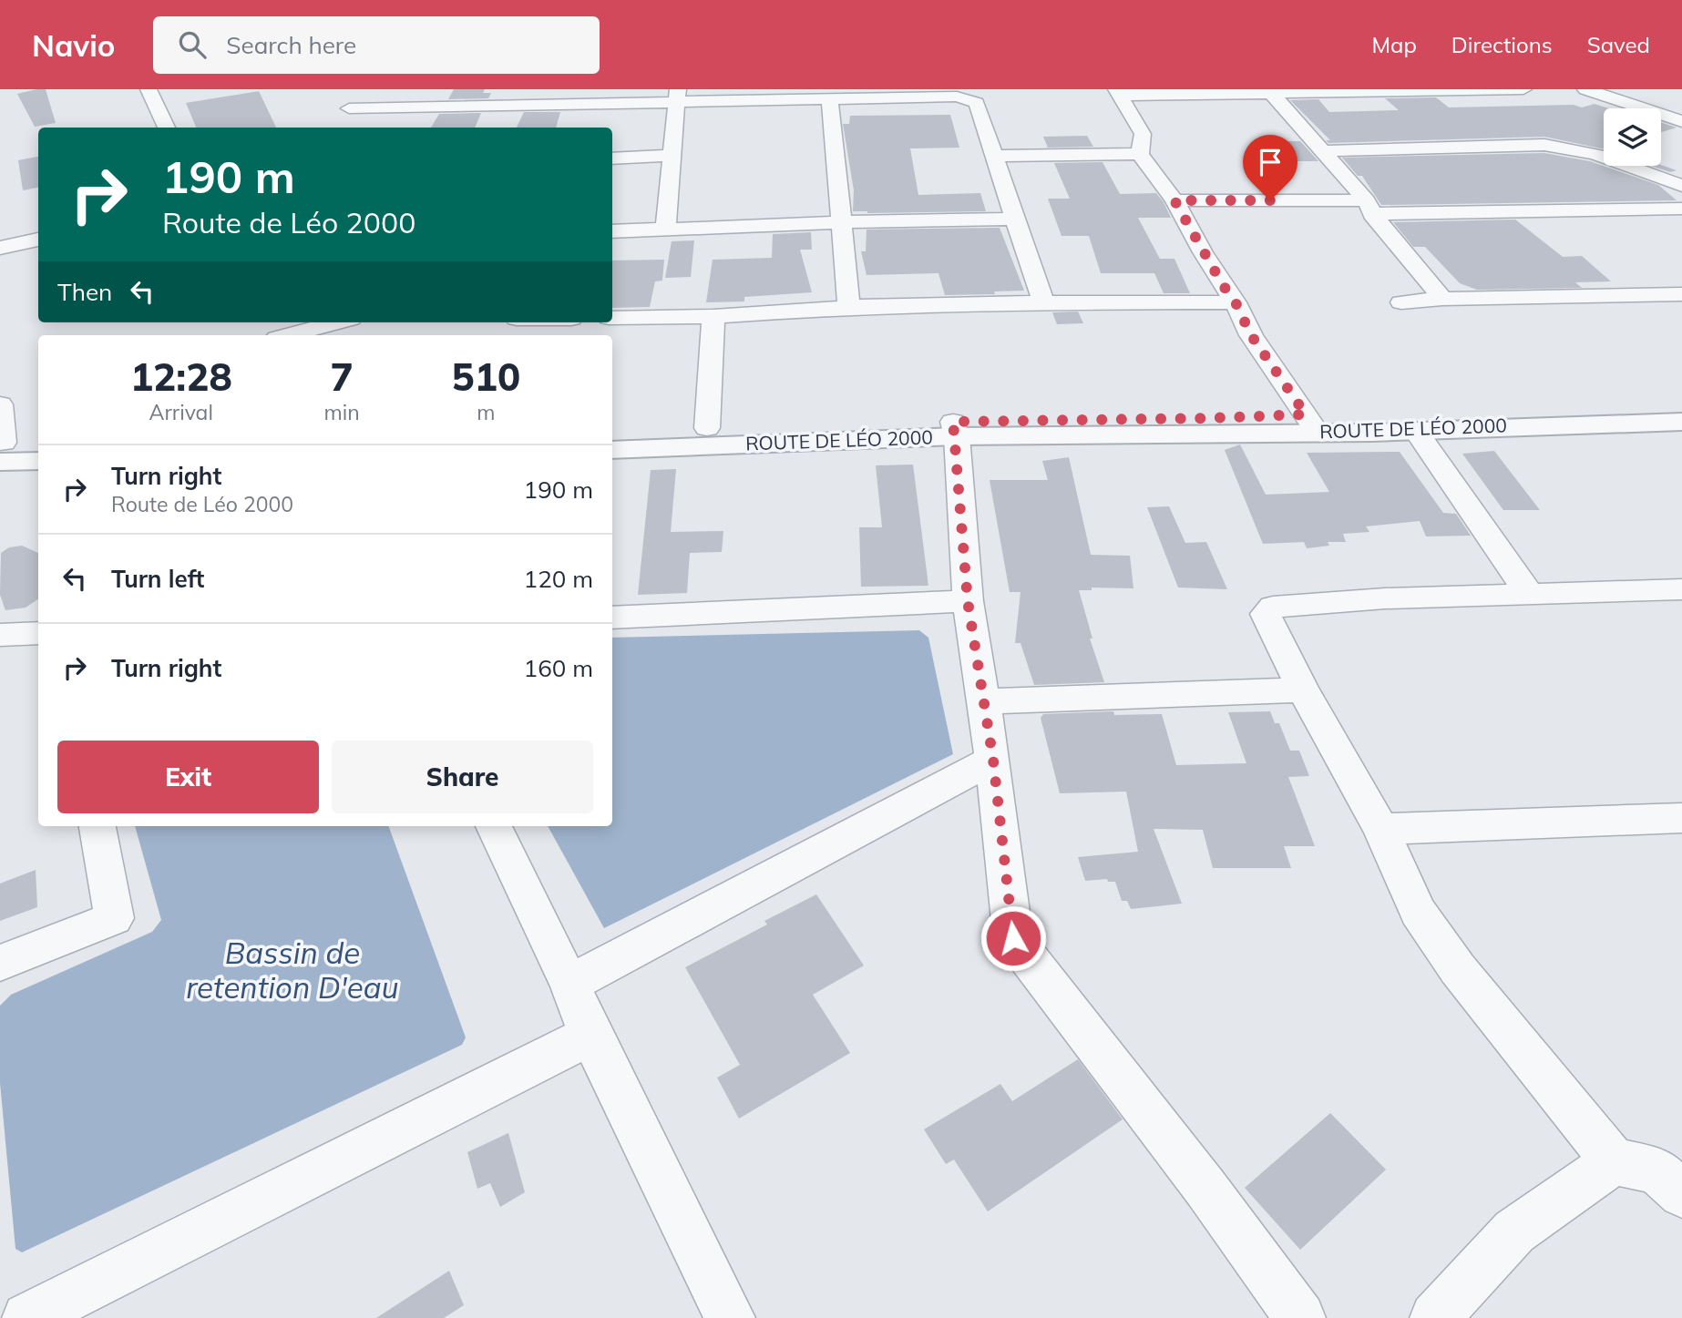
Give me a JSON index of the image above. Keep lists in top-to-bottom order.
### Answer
{
  "streets": {
    "street": ["ROUTE DE LÉO 2000"]
  },
  "water": ["Bassin de retention D'eau"],
  "page": {
    "header": "Navio",
    "search": "Search here",
    "nav": ["Map", "Directions", "Saved"],
    "turn": ["190 m", "Route de Léo 2000"],
    "then": "Then",
    "eta": [
      "12:28",
      "Arrival",
      "7",
      "min",
      "510",
      "m"
    ],
    "list": [
      {
        "name": "Turn right",
        "note": "Route de Léo 2000",
        "value": "190 m"
      },
      {
        "name": "Turn left",
        "value": "120 m"
      },
      {
        "name": "Turn right",
        "value": "160 m"
      }
    ],
    "buttons": ["Exit", "Share"]
  }
}
